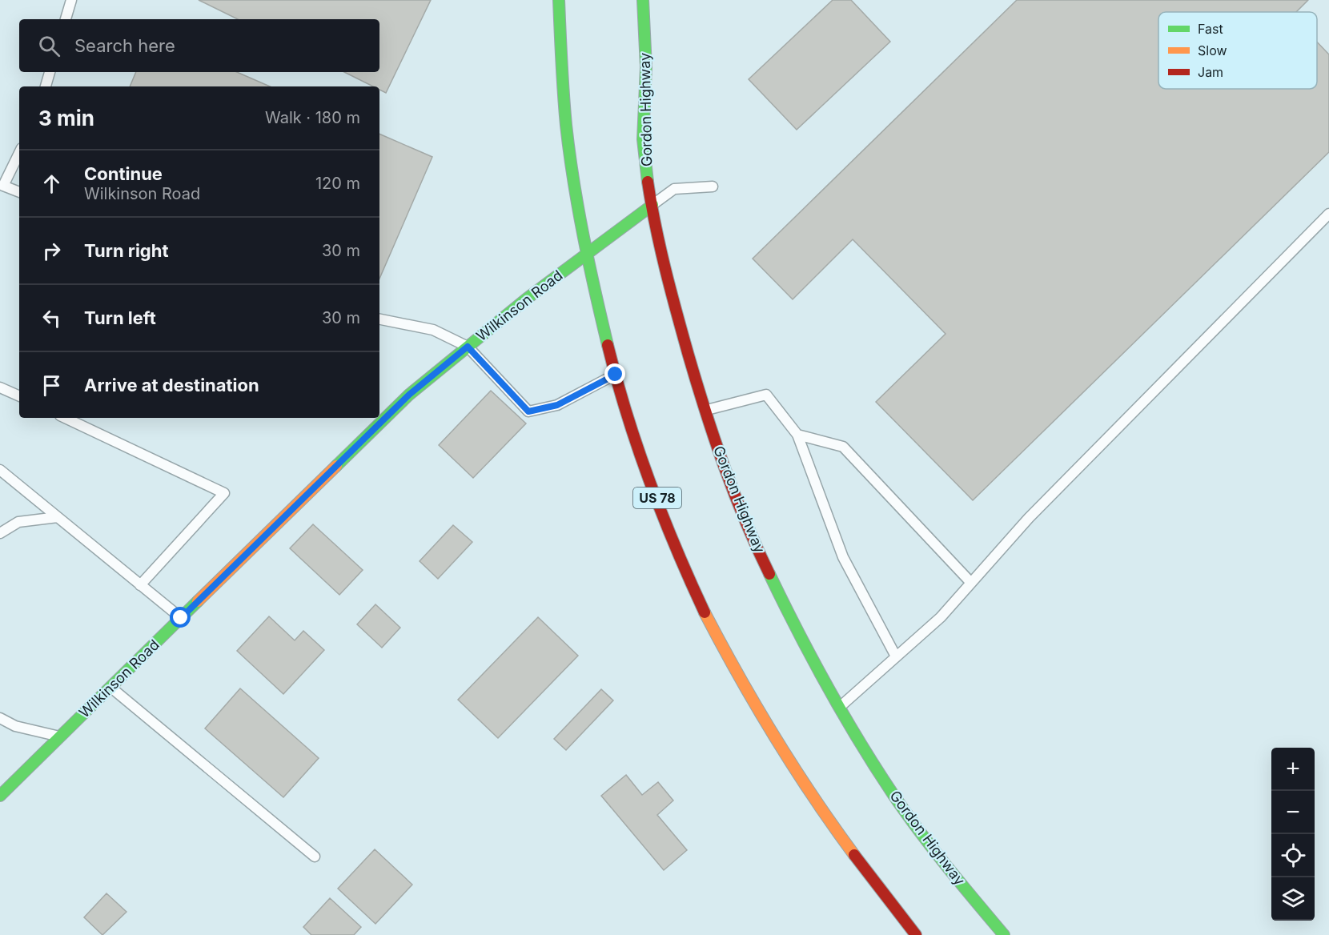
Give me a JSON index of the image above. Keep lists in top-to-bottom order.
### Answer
{
  "streets": {
    "main road": ["Gordon Highway", "Wilkinson Road", "US 78"]
  },
  "crossings": [
    ["Gordon Highway", "Wilkinson Road"],
    ["Wilkinson Road", "US 78"]
  ],
  "legend": ["Fast", "Slow", "Jam"],
  "page": {
    "search": "Search here",
    "heading": ["3 min", "Walk · 180 m"],
    "list": [
      ["Continue", "Wilkinson Road", "120 m"],
      ["Turn right", "30 m"],
      ["Turn left", "30 m"],
      "Arrive at destination"
    ],
    "map_buttons": ["+", "−"]
  }
}
